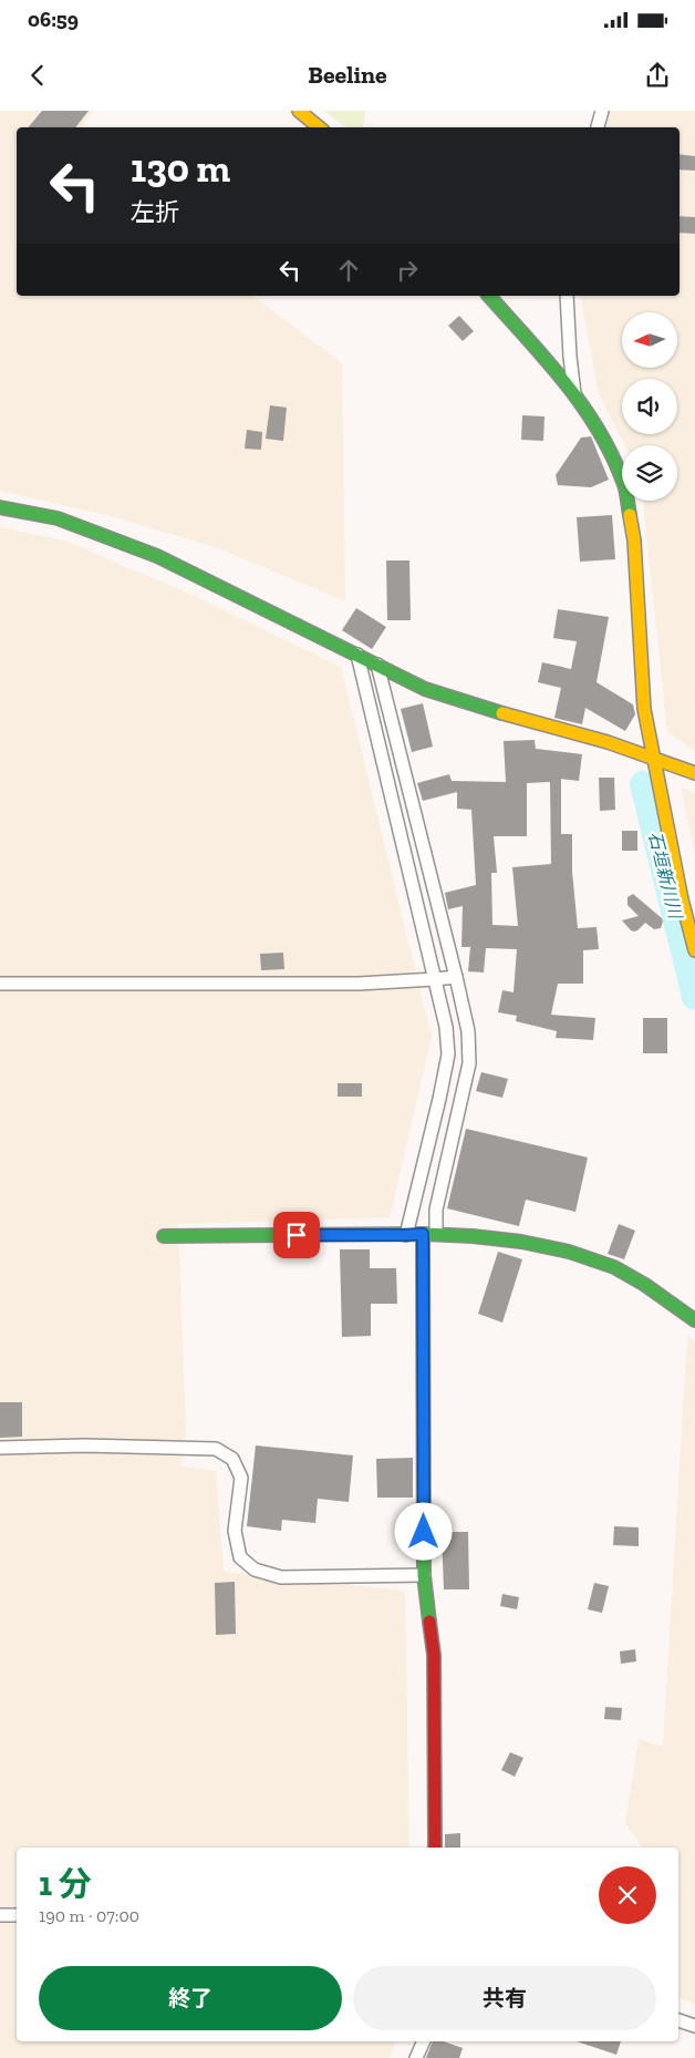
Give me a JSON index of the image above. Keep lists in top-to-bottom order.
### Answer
{
  "water": ["石垣新川川"],
  "north": "left",
  "page": {
    "status": "06:59",
    "header": "Beeline",
    "turn": ["130 m", "左折"],
    "heading": ["1 分", "190 m · 07:00"],
    "buttons": ["終了", "共有"]
  }
}
